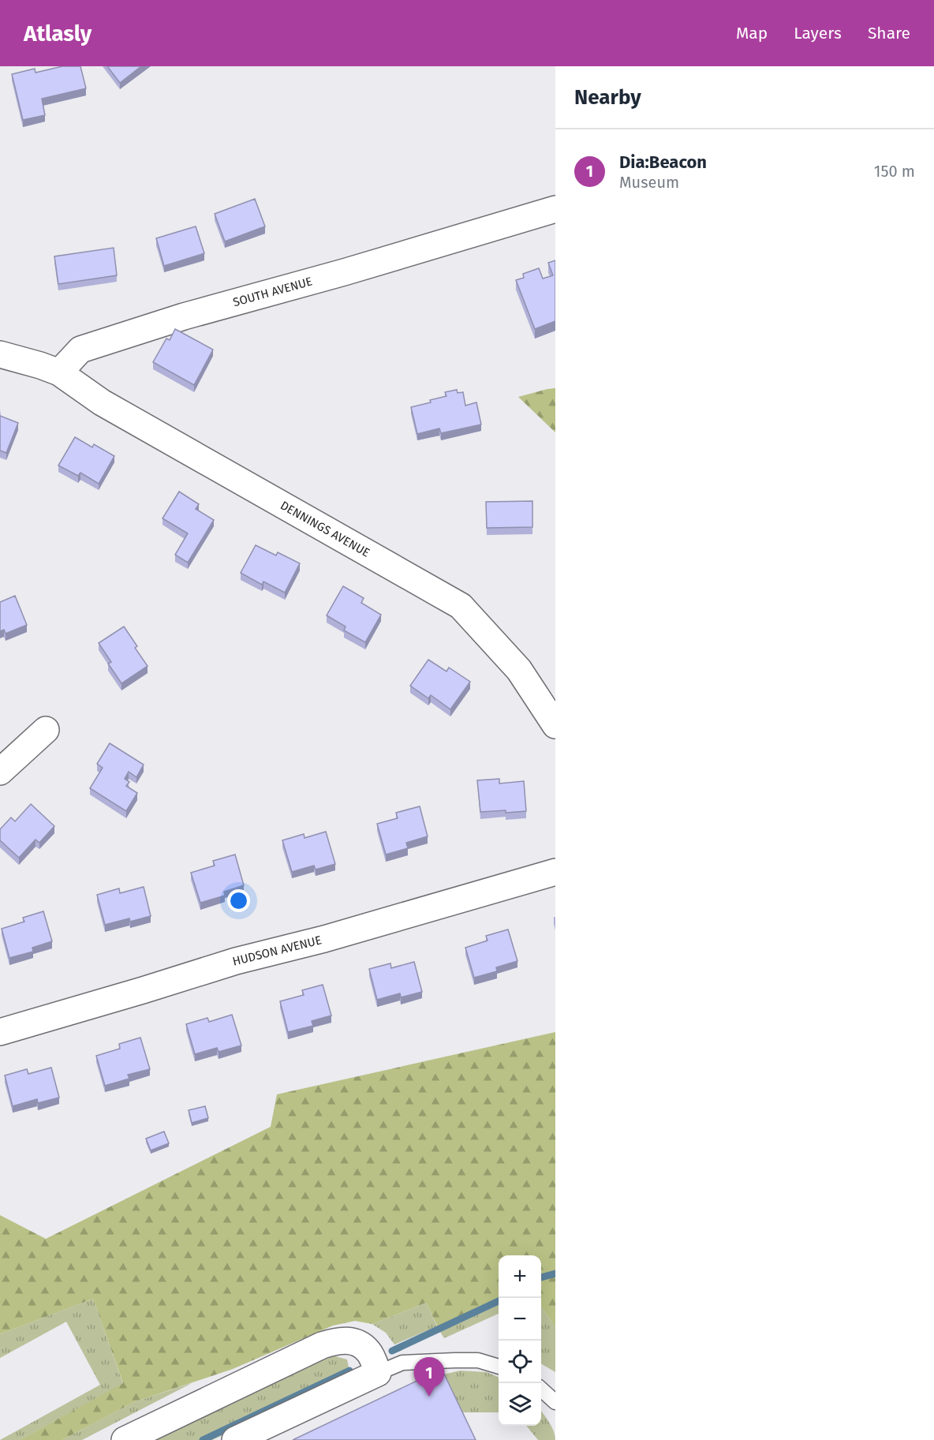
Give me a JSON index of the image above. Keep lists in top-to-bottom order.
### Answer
{
  "streets": {
    "street": ["SOUTH AVENUE", "DENNINGS AVENUE", "HUDSON AVENUE"]
  },
  "crossings": [
    ["SOUTH AVENUE", "DENNINGS AVENUE"]
  ],
  "page": {
    "header": "Atlasly",
    "nav": ["Map", "Layers", "Share"],
    "heading": "Nearby",
    "list": [
      {
        "mark": "1",
        "name": "Dia:Beacon",
        "note": "Museum",
        "value": "150 m"
      }
    ],
    "map_buttons": ["+", "−"],
    "pins": "1"
  }
}
